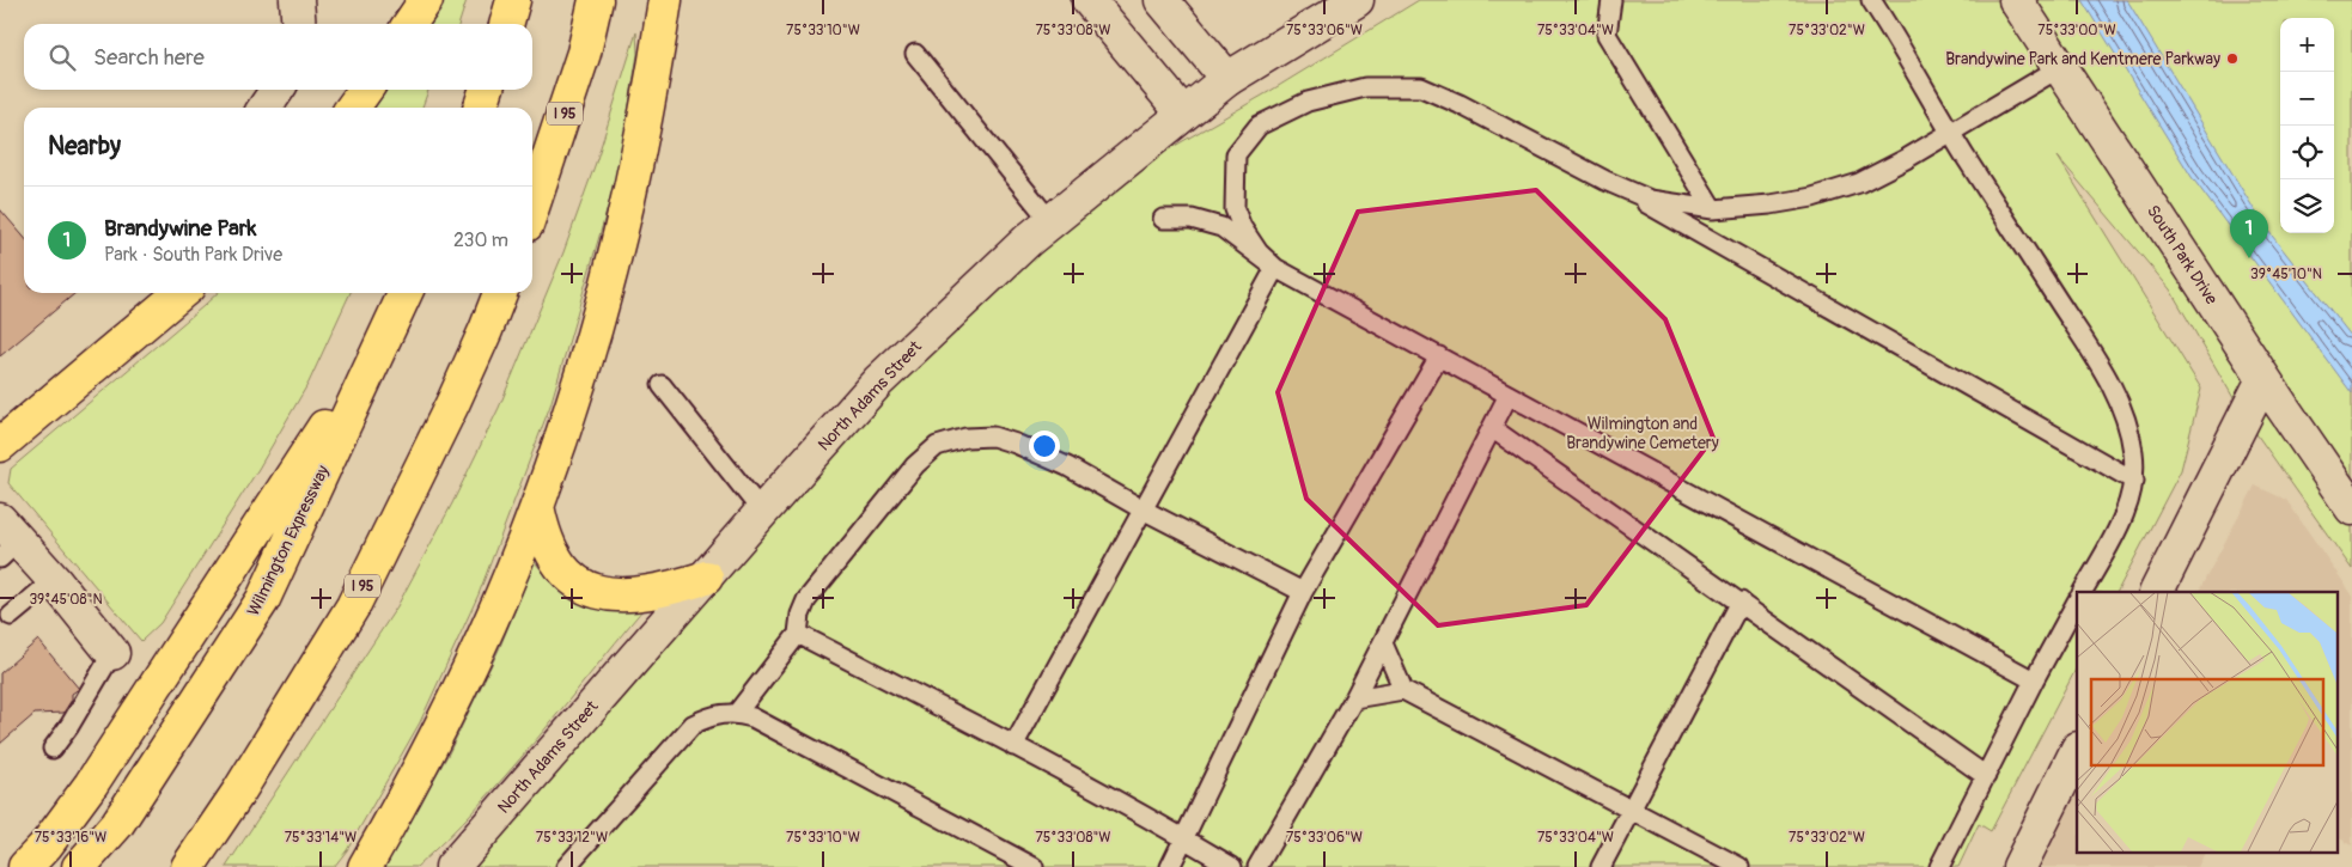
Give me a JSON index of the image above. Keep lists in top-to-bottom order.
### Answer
{
  "streets": {
    "highway": ["I 95", "Wilmington Expressway"],
    "street": ["South Park Drive", "North Adams Street"]
  },
  "parks": ["Wilmington and Brandywine Cemetery"],
  "places": ["Brandywine Park and Kentmere Parkway"],
  "page": {
    "map_buttons": ["+", "−"],
    "search": "Search here",
    "heading": "Nearby",
    "list": [
      {
        "mark": "1",
        "name": "Brandywine Park",
        "note": "Park · South Park Drive",
        "value": "230 m"
      }
    ],
    "pins": "1"
  },
  "coordinates": [
    "75°33'10\"W",
    "75°33'08\"W",
    "75°33'06\"W",
    "75°33'04\"W",
    "75°33'02\"W",
    "75°33'00\"W",
    "39°45'10\"N",
    "39°45'08\"N",
    "75°33'16\"W",
    "75°33'14\"W",
    "75°33'12\"W"
  ]
}
